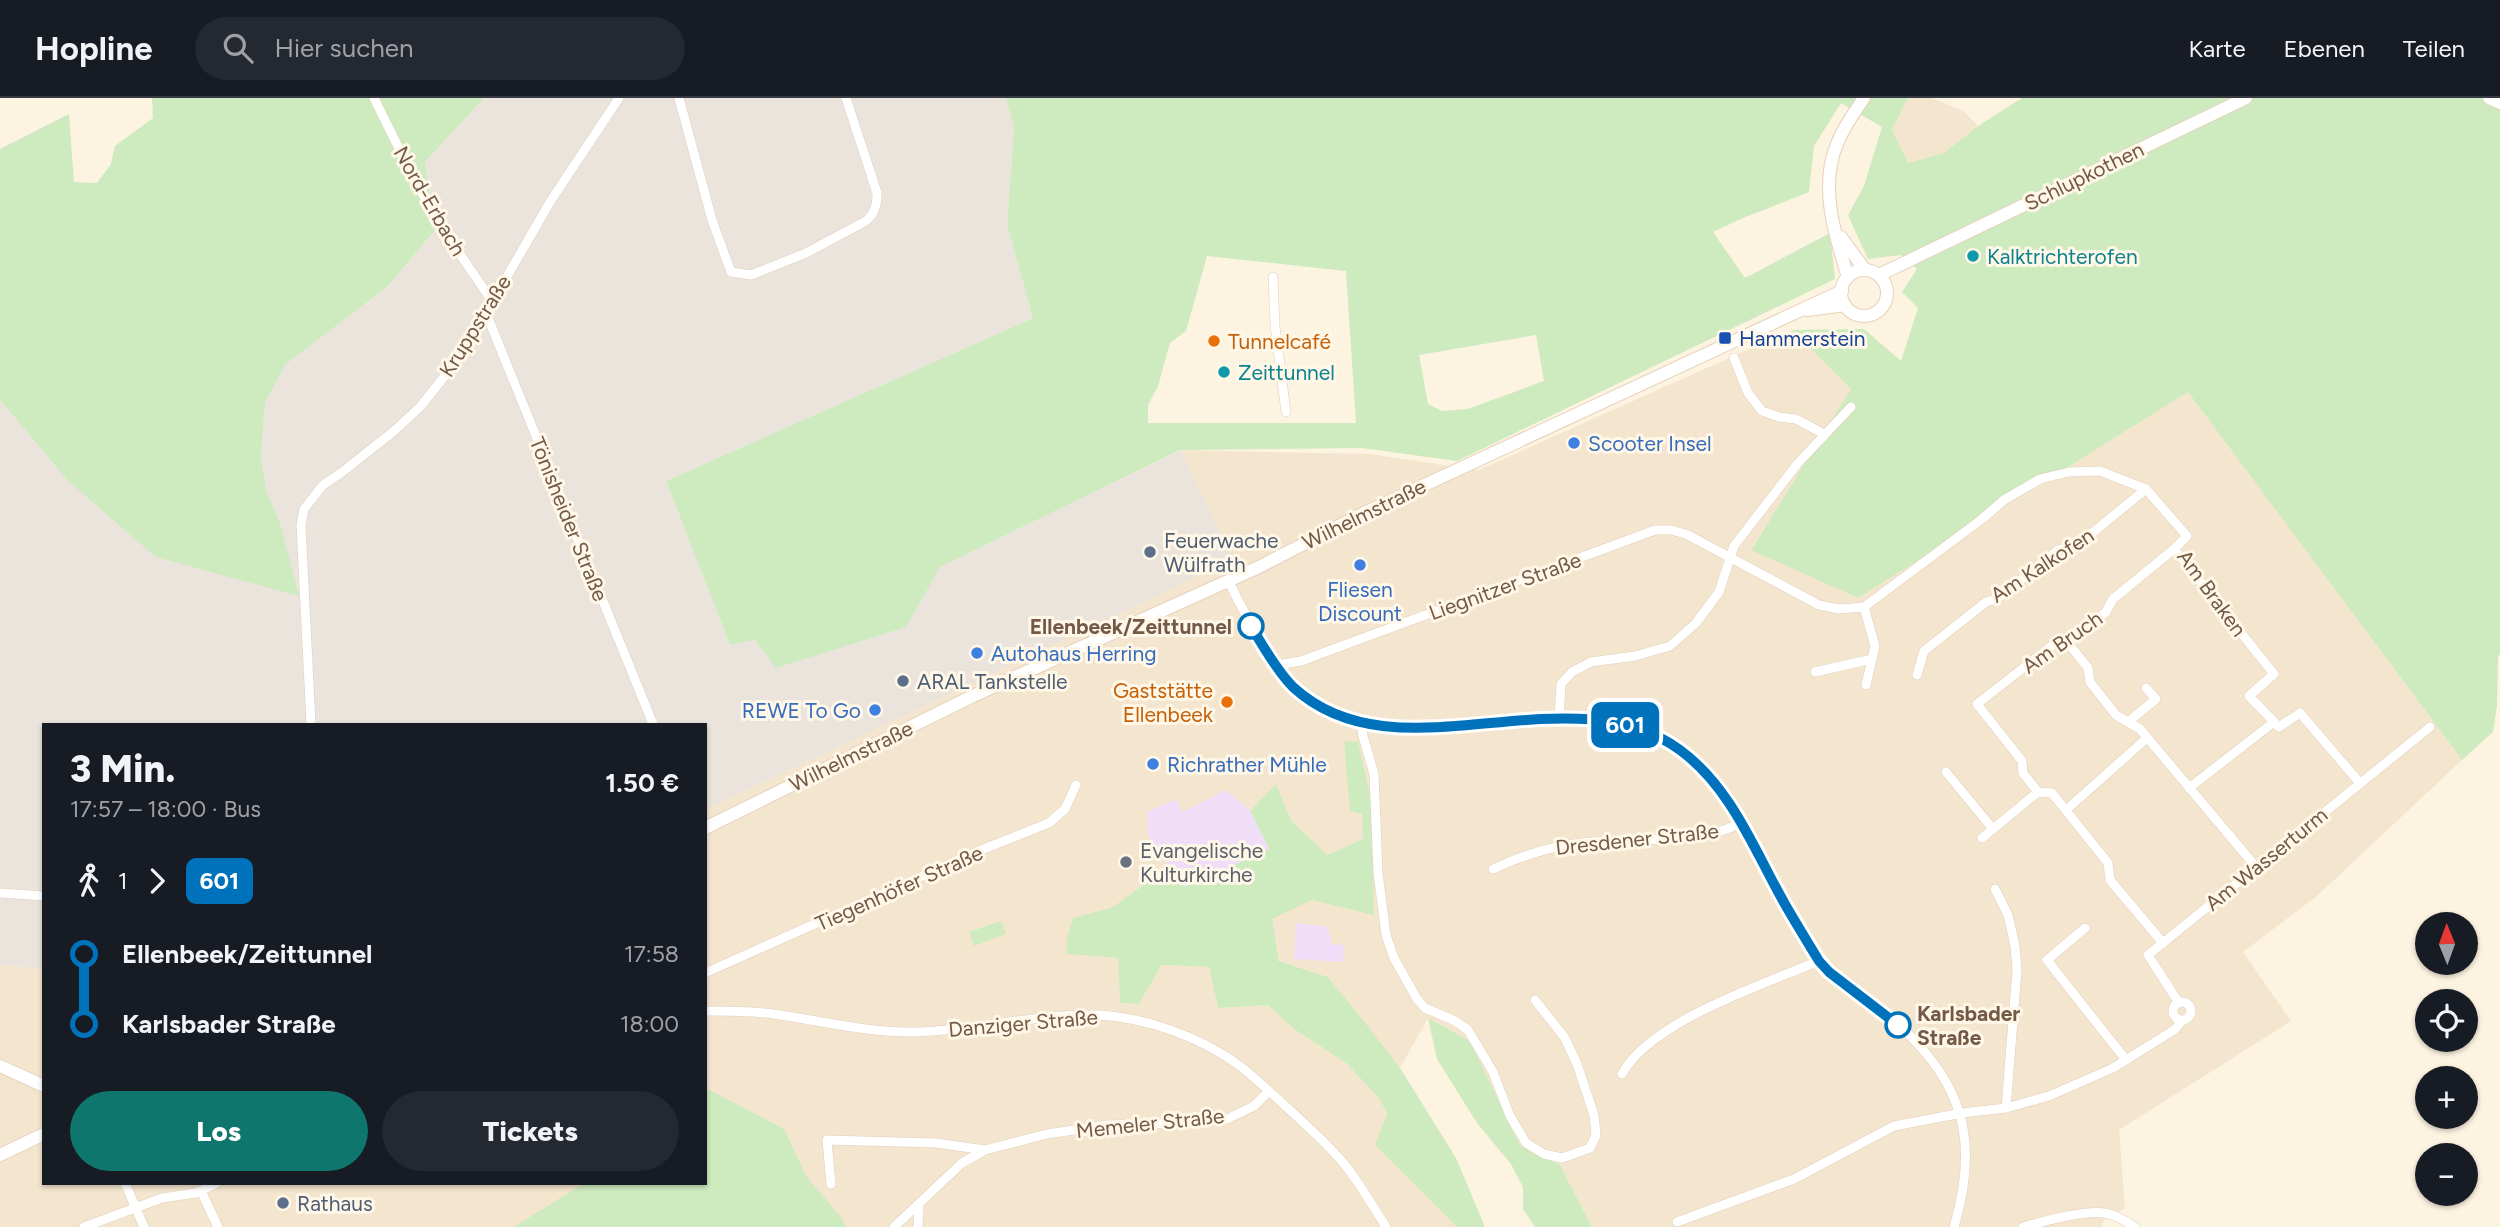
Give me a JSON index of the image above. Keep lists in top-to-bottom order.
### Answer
{
  "streets": {
    "main road": ["Schlupkothen", "Wilhelmstraße"],
    "street": [
      "Nord-Erbach",
      "Kruppstraße",
      "Tönisheider Straße",
      "Am Kalkofen",
      "Liegnitzer Straße",
      "Am Braken",
      "Am Bruch",
      "Dresdener Straße",
      "Am Wasserturm",
      "Tiegenhöfer Straße",
      "Danziger Straße",
      "Memeler Straße"
    ]
  },
  "crossings": [
    ["Schlupkothen", "Wilhelmstraße"],
    ["Nord-Erbach", "Kruppstraße"],
    ["Kruppstraße", "Tönisheider Straße"],
    ["Am Kalkofen", "Am Braken"],
    ["Am Braken", "Am Bruch"],
    ["Danziger Straße", "Memeler Straße"]
  ],
  "places": {
    "other": [
      "Kalktrichterofen",
      "Tunnelcafé",
      "Zeittunnel",
      "Scooter Insel",
      "Feuerwache Wülfrath",
      "Fliesen Discount",
      "Ellenbeek/Zeittunnel",
      "Autohaus Herring",
      "ARAL Tankstelle",
      "Gaststätte Ellenbeek",
      "REWE To Go",
      "Richrather Mühle",
      "Evangelische Kulturkirche",
      "Karlsbader Straße",
      "Rathaus"
    ],
    "transit": ["Hammerstein"]
  },
  "lines": ["bus line 601"],
  "north": "top",
  "page": {
    "header": "Hopline",
    "search": "Hier suchen",
    "nav": ["Karte", "Ebenen", "Teilen"],
    "on_map": "601",
    "heading": ["3 Min.", "17:57 – 18:00 · Bus", "1.50 €"],
    "legs": ["1", "601"],
    "map_buttons": ["+", "−"],
    "list": [
      {
        "name": "Ellenbeek/Zeittunnel",
        "value": "17:58"
      },
      {
        "name": "Karlsbader Straße",
        "value": "18:00"
      }
    ],
    "buttons": ["Los", "Tickets"]
  }
}
